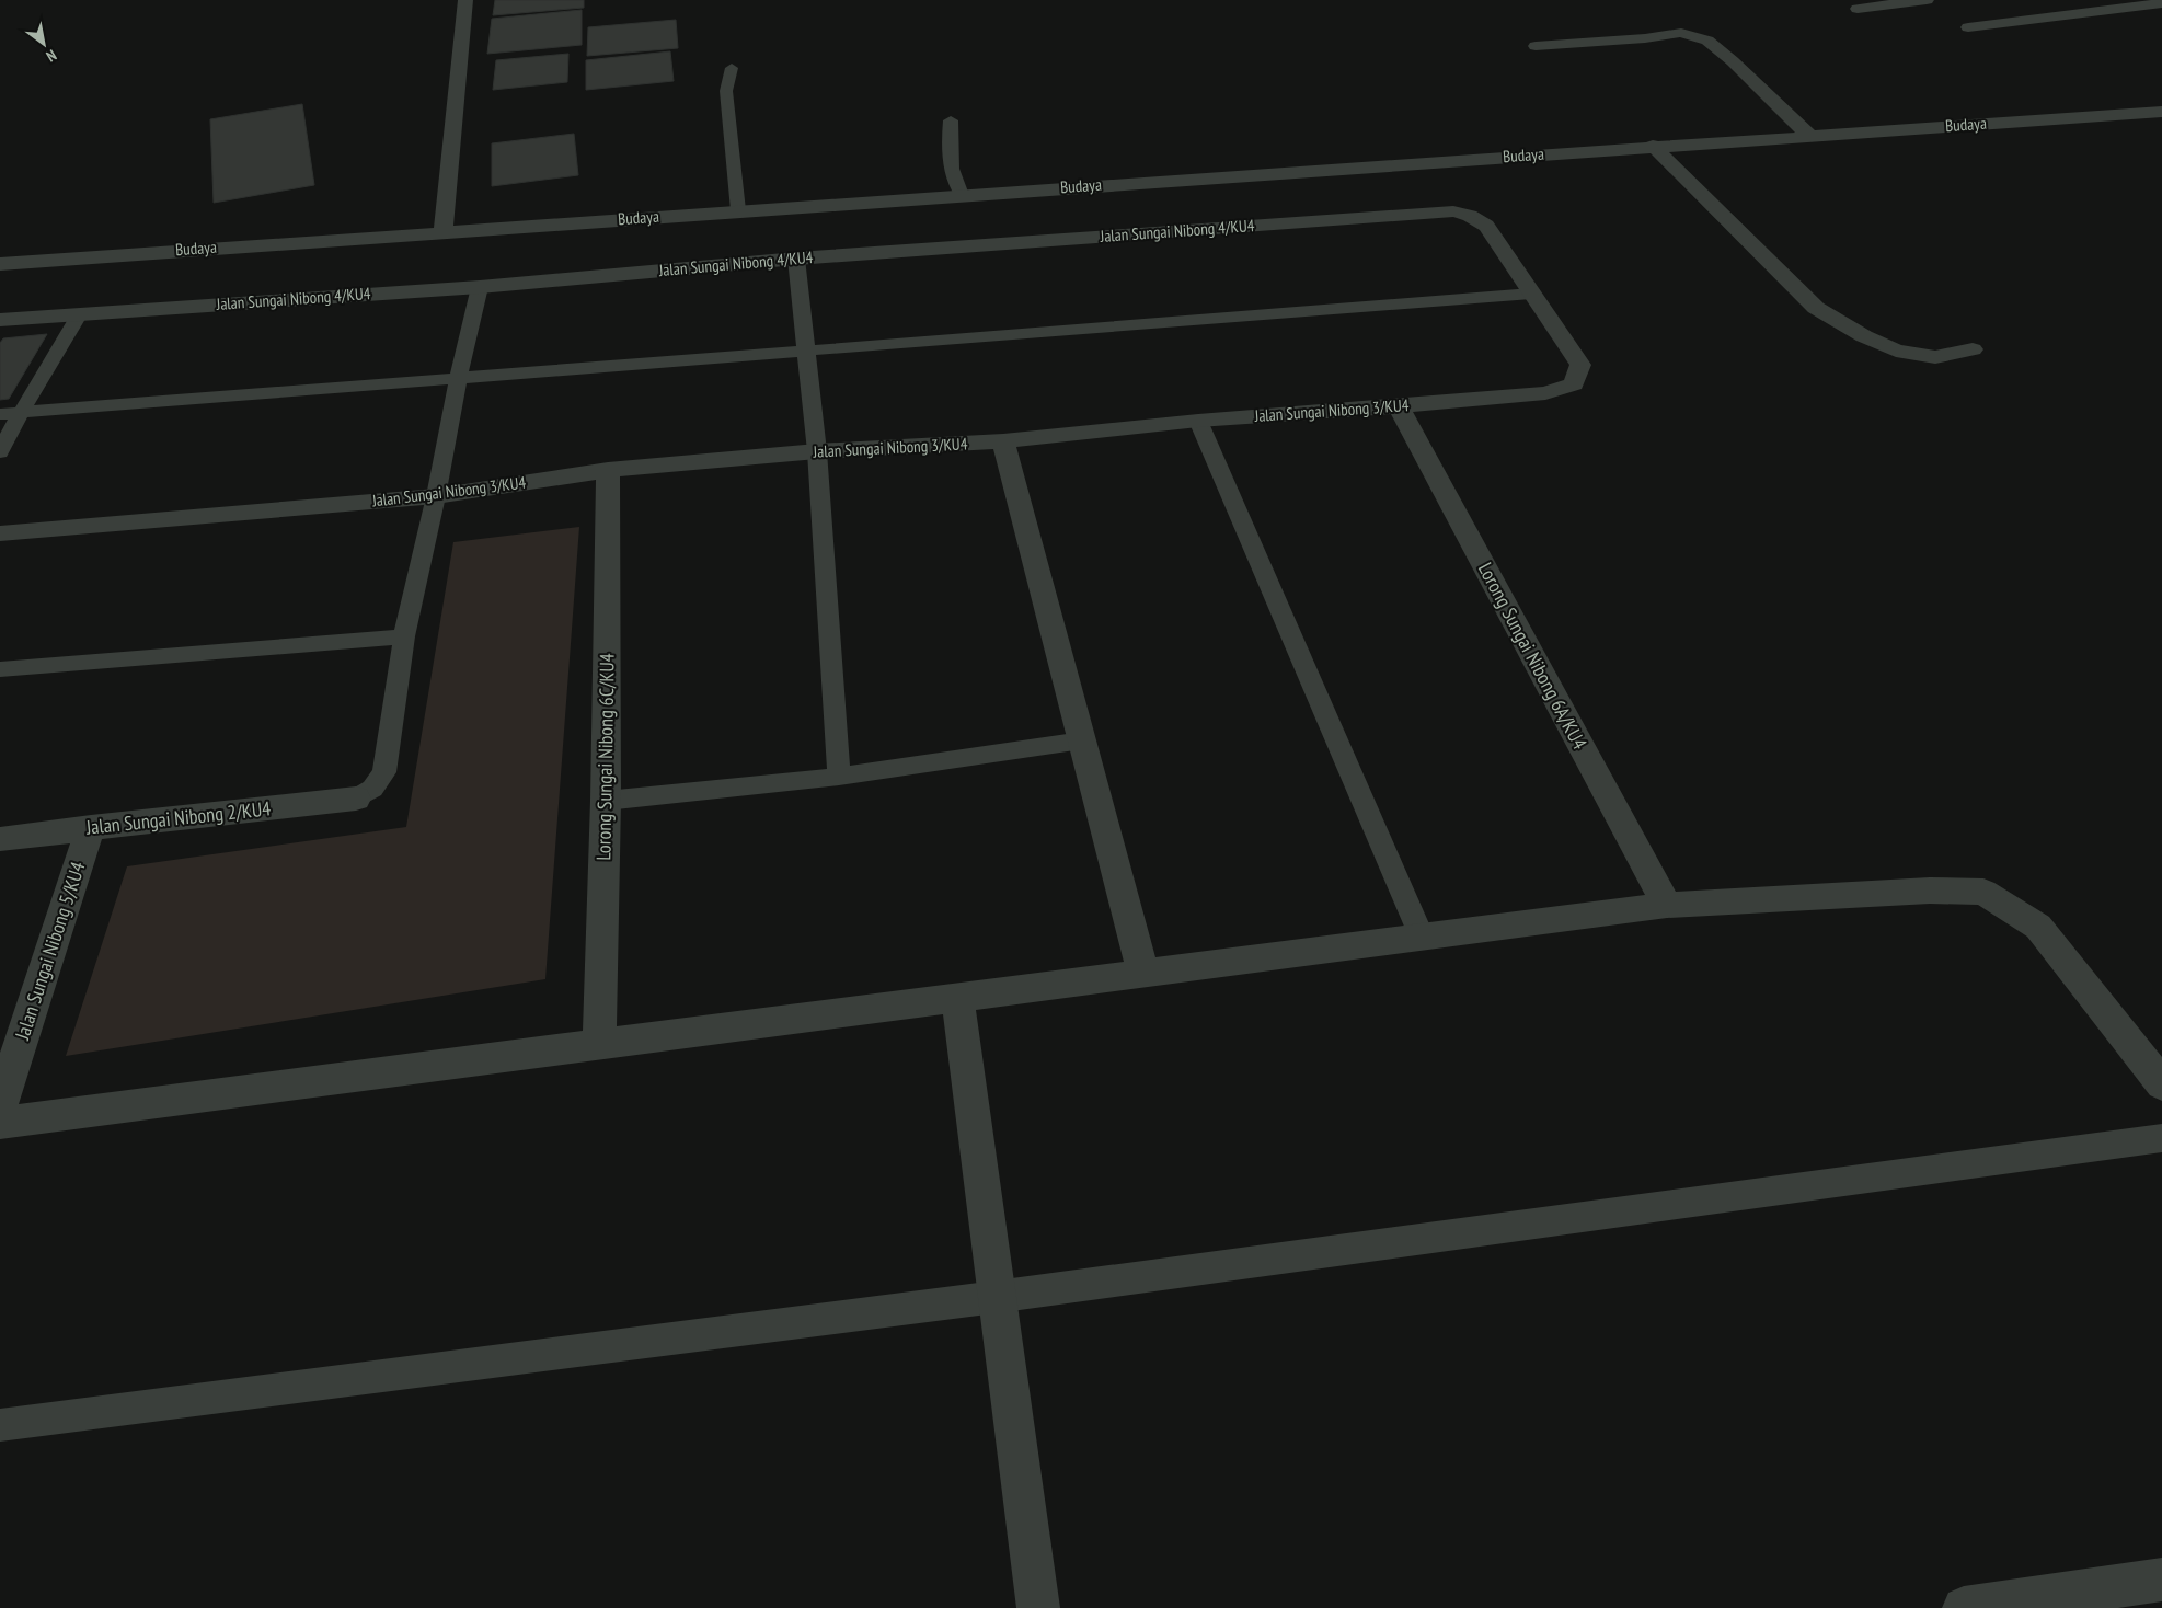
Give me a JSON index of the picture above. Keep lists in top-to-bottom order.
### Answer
{
  "streets": {
    "street": [
      "Budaya",
      "Jalan Sungai Nibong 4/KU4",
      "Jalan Sungai Nibong 3/KU4",
      "Lorong Sungai Nibong 6A/KU4",
      "Lorong Sungai Nibong 6C/KU4",
      "Jalan Sungai Nibong 2/KU4",
      "Jalan Sungai Nibong 5/KU4"
    ]
  },
  "crossings": [
    ["Jalan Sungai Nibong 4/KU4", "Jalan Sungai Nibong 3/KU4"],
    ["Jalan Sungai Nibong 3/KU4", "Lorong Sungai Nibong 6A/KU4"],
    ["Jalan Sungai Nibong 3/KU4", "Lorong Sungai Nibong 6C/KU4"],
    ["Jalan Sungai Nibong 2/KU4", "Jalan Sungai Nibong 5/KU4"]
  ],
  "north": "bottom right"
}
